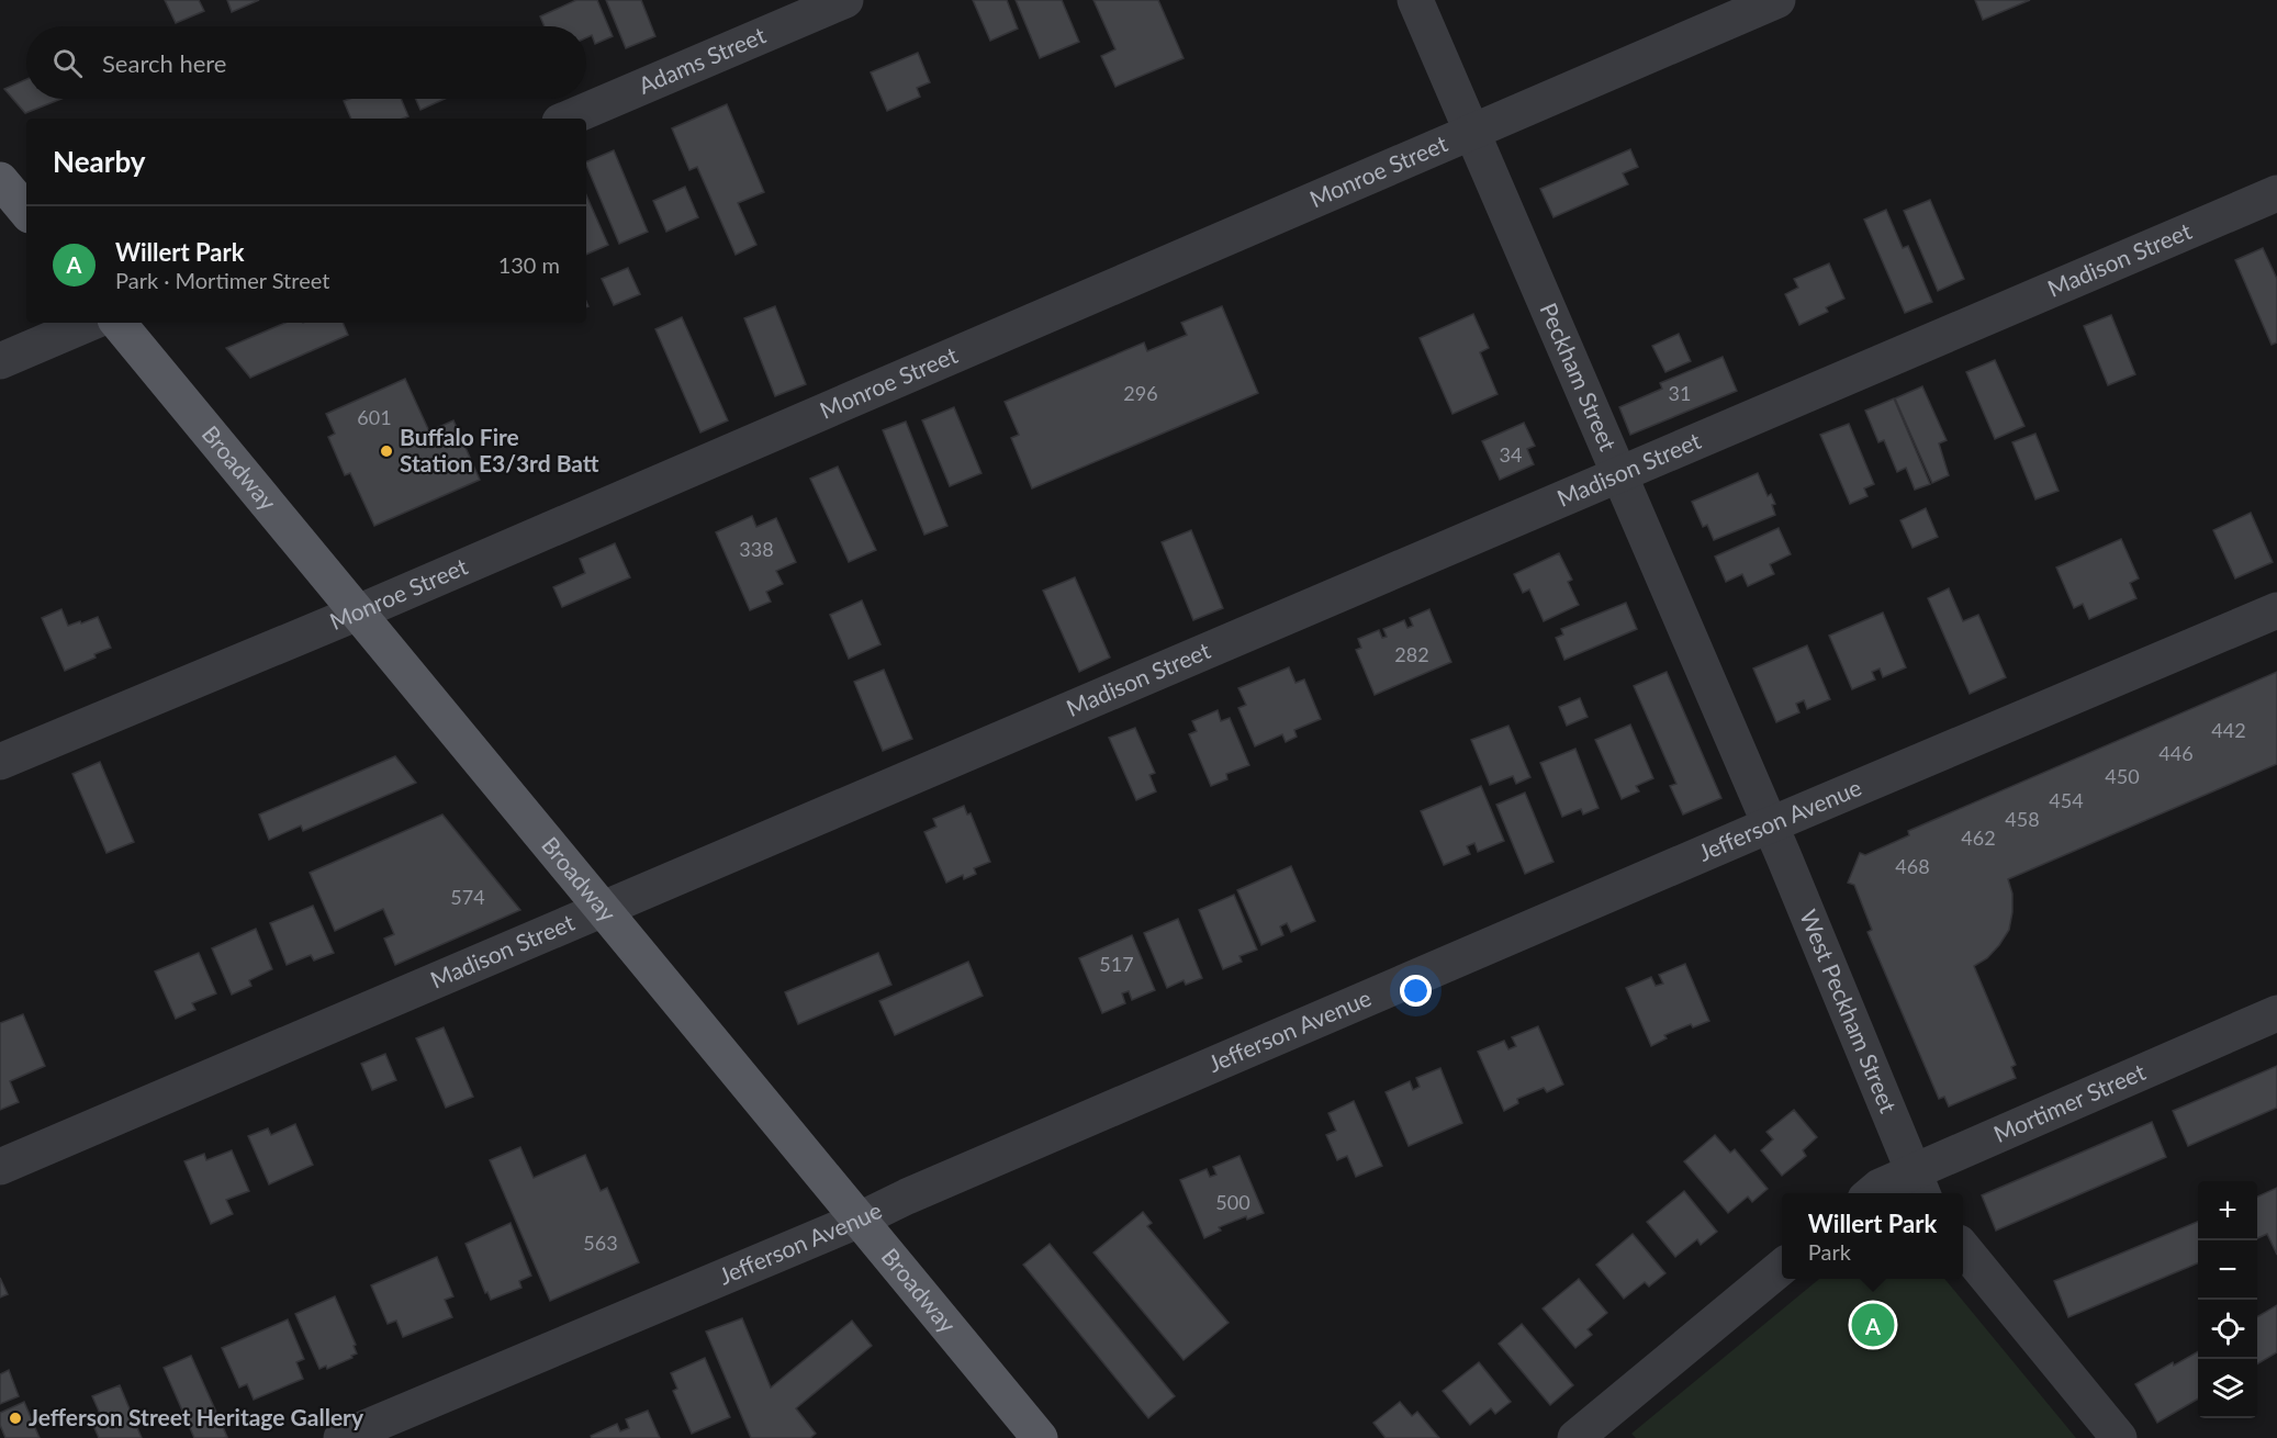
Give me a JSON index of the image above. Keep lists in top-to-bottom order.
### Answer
{
  "streets": {
    "main road": ["Broadway"],
    "street": [
      "Adams Street",
      "Monroe Street",
      "Madison Street",
      "Peckham Street",
      "Jefferson Avenue",
      "West Peckham Street",
      "Mortimer Street"
    ]
  },
  "crossings": [
    ["Monroe Street", "Peckham Street"],
    ["Monroe Street", "Broadway"],
    ["Madison Street", "Peckham Street"],
    ["Madison Street", "Broadway"],
    ["Peckham Street", "Jefferson Avenue"],
    ["Peckham Street", "West Peckham Street"],
    ["Broadway", "Jefferson Avenue"],
    ["Jefferson Avenue", "West Peckham Street"],
    ["West Peckham Street", "Mortimer Street"]
  ],
  "places": ["Buffalo Fire Station E3/3rd Batt", "Jefferson Street Heritage Gallery"],
  "house_numbers": [
    "296",
    "31",
    "601",
    "34",
    "338",
    "282",
    "442",
    "446",
    "450",
    "454",
    "458",
    "462",
    "468",
    "574",
    "517",
    "500",
    "563"
  ],
  "page": {
    "search": "Search here",
    "heading": "Nearby",
    "list": [
      {
        "mark": "A",
        "name": "Willert Park",
        "note": "Park · Mortimer Street",
        "value": "130 m"
      }
    ],
    "map_buttons": ["+", "−"],
    "popup": ["Willert Park", "Park"],
    "pins": "A"
  }
}
